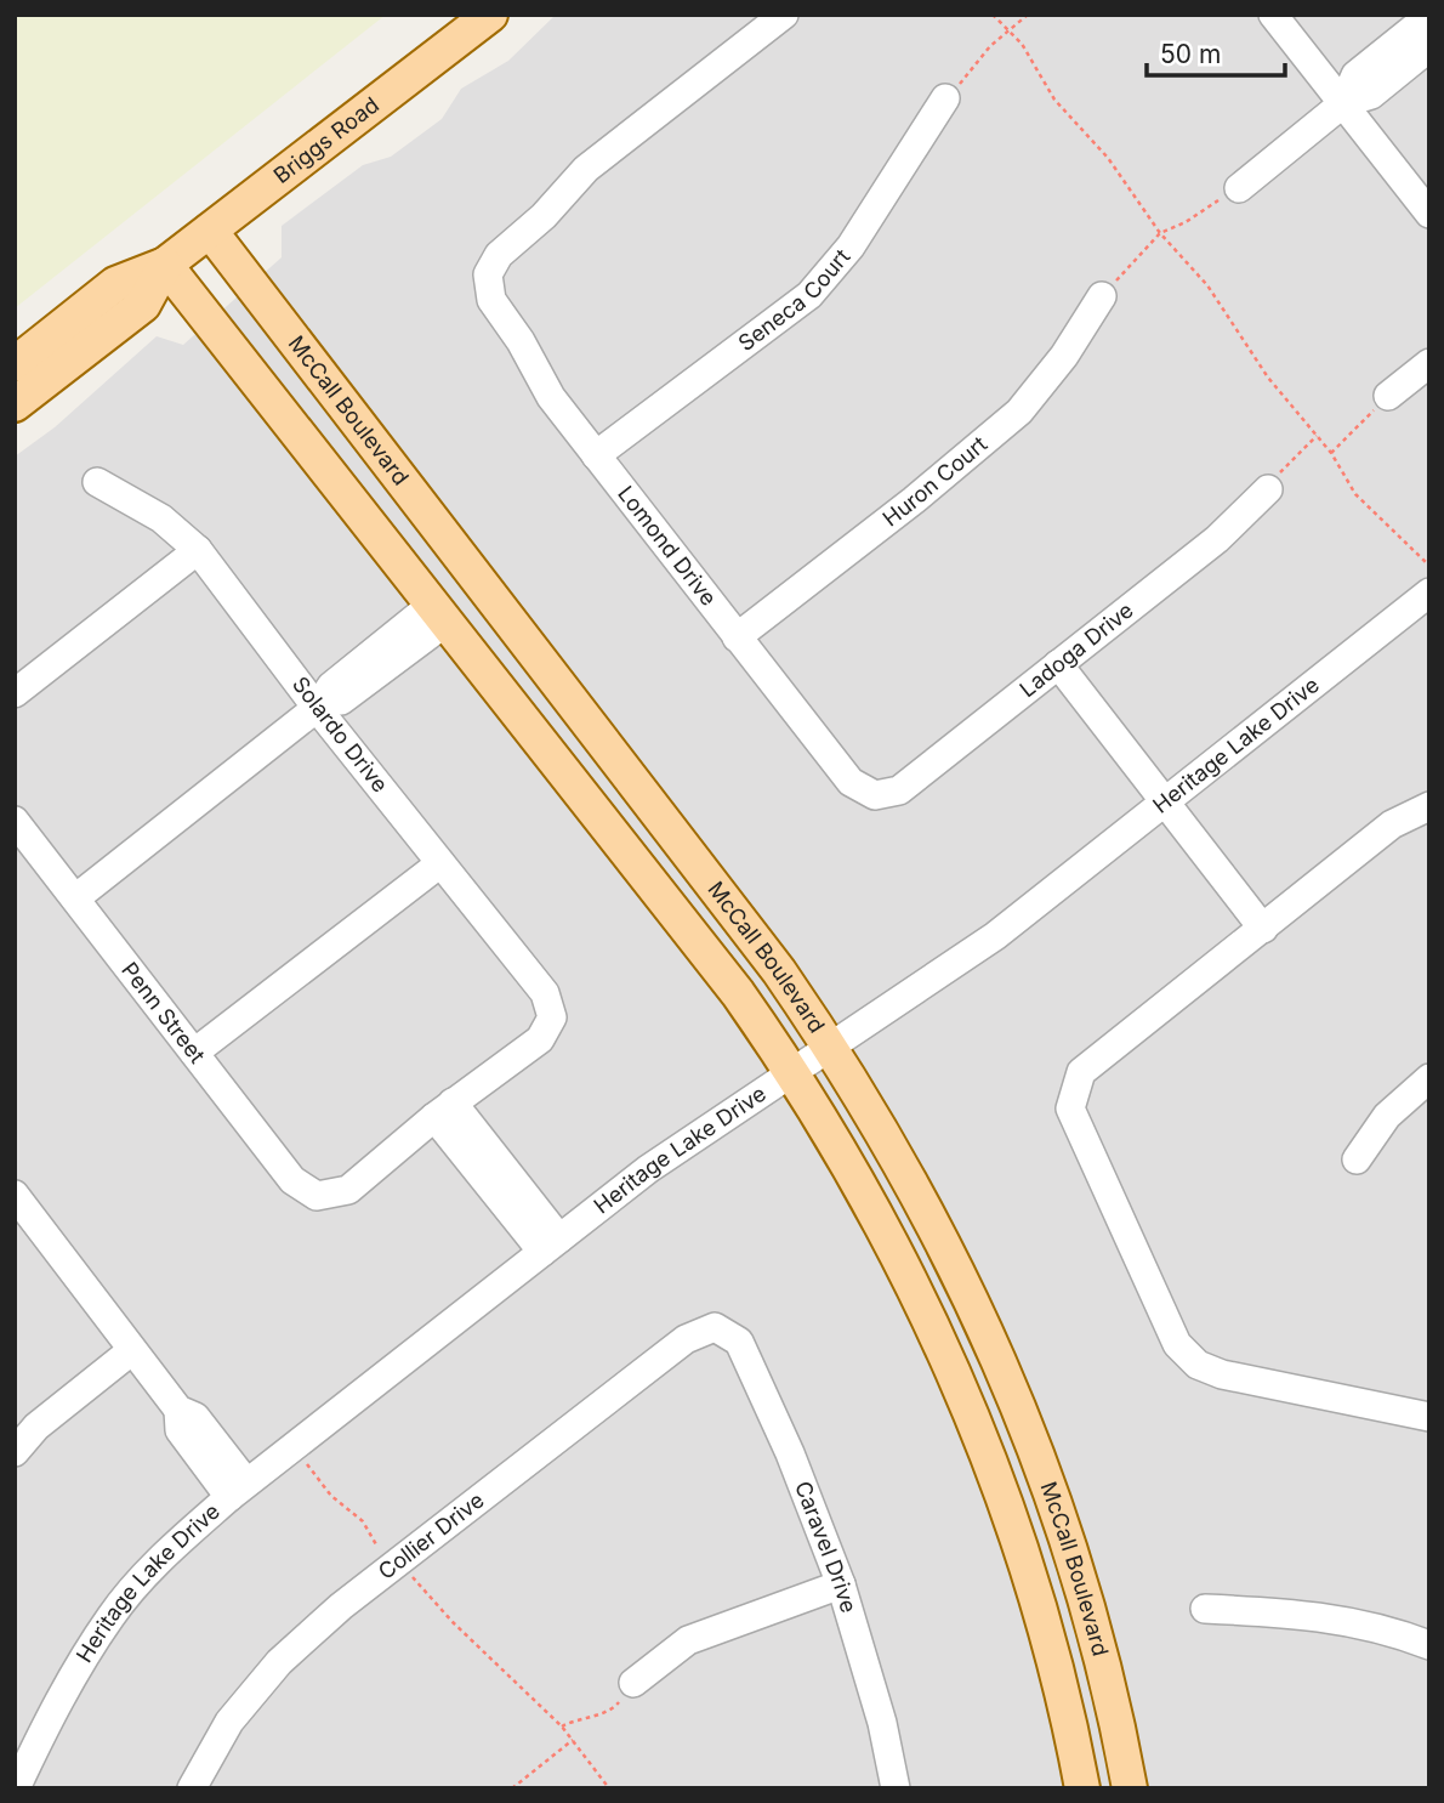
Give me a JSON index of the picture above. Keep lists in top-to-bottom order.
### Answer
{
  "streets": {
    "main road": ["Briggs Road", "McCall Boulevard"],
    "street": [
      "Seneca Court",
      "Huron Court",
      "Lomond Drive",
      "Ladoga Drive",
      "Solardo Drive",
      "Heritage Lake Drive",
      "Penn Street",
      "Collier Drive",
      "Caravel Drive"
    ]
  },
  "crossings": [
    ["Briggs Road", "McCall Boulevard"],
    ["Seneca Court", "Lomond Drive"],
    ["McCall Boulevard", "Heritage Lake Drive"],
    ["Huron Court", "Lomond Drive"],
    ["Lomond Drive", "Ladoga Drive"],
    ["Solardo Drive", "Penn Street"],
    ["Collier Drive", "Caravel Drive"]
  ],
  "scale_bar": "50 m"
}
